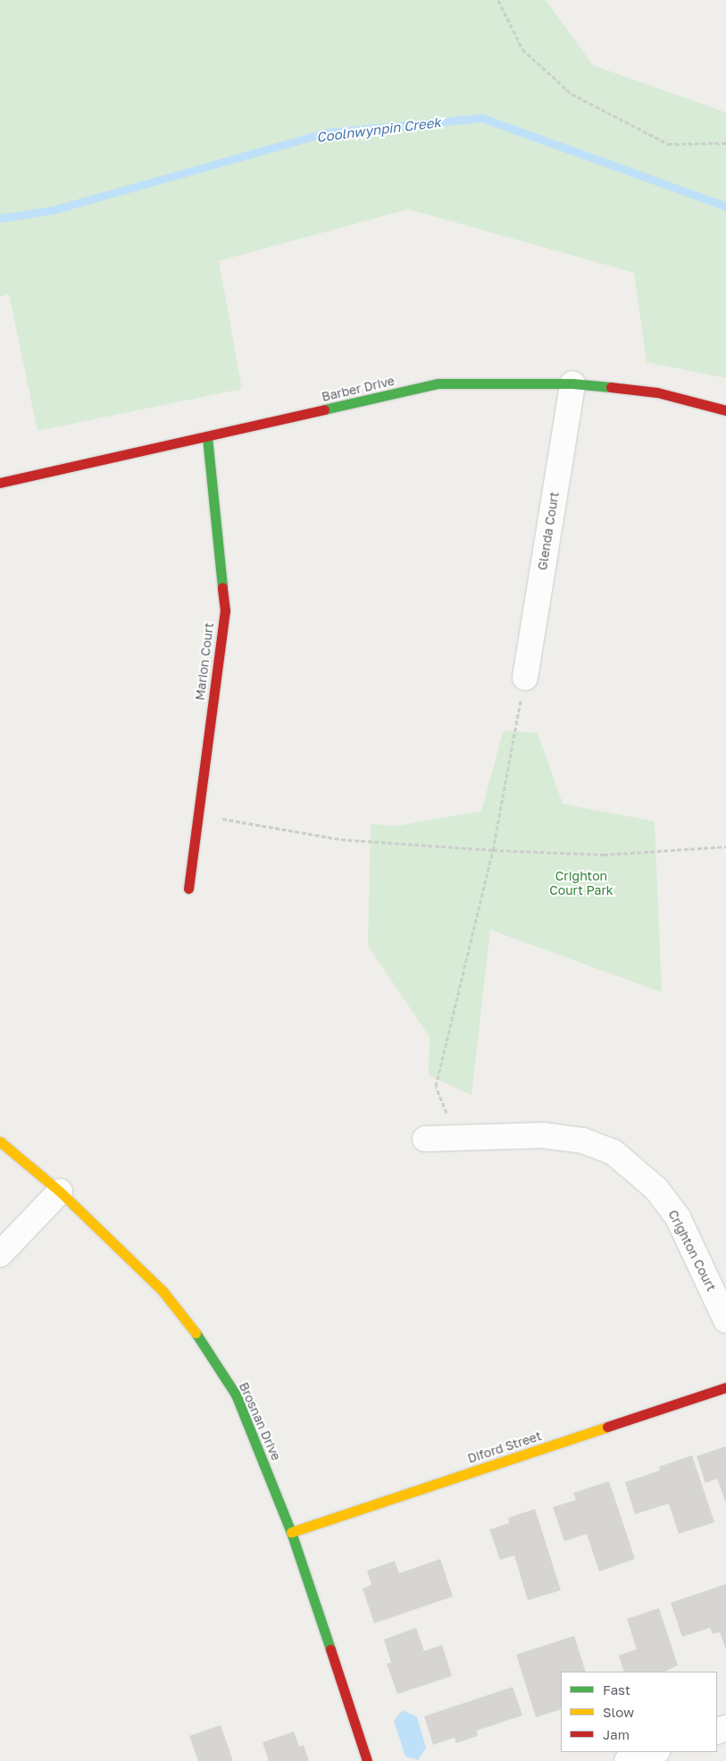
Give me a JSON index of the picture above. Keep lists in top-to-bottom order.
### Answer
{
  "streets": {
    "street": [
      "Barber Drive",
      "Glenda Court",
      "Marion Court",
      "Crighton Court",
      "Brosnan Drive",
      "Diford Street"
    ]
  },
  "crossings": [
    ["Barber Drive", "Glenda Court"],
    ["Barber Drive", "Marion Court"],
    ["Brosnan Drive", "Diford Street"]
  ],
  "water": ["Coolnwynpin Creek"],
  "parks": ["Crighton Court Park"],
  "legend": ["Fast", "Slow", "Jam"]
}
